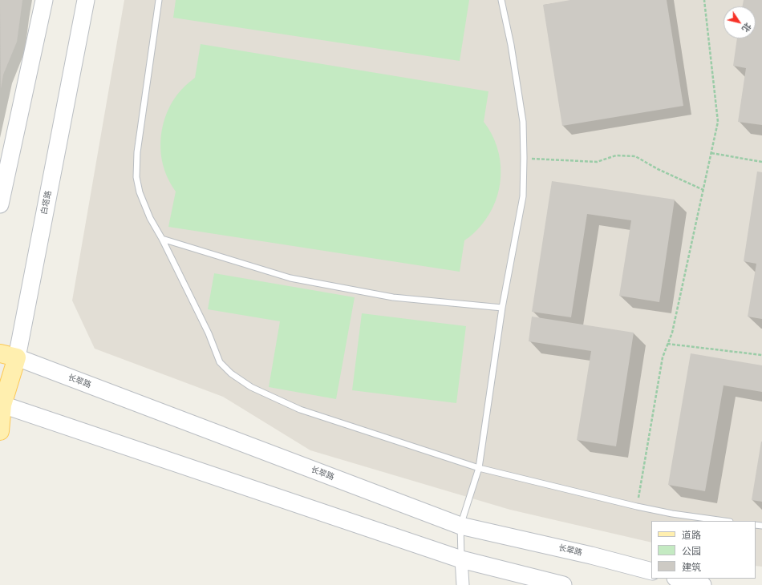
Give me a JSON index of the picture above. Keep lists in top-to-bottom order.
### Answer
{
  "streets": {
    "main road": ["白塔路", "长翠路"]
  },
  "crossings": [
    ["白塔路", "长翠路"]
  ],
  "legend": ["道路", "公园", "建筑"],
  "north": "bottom right"
}
